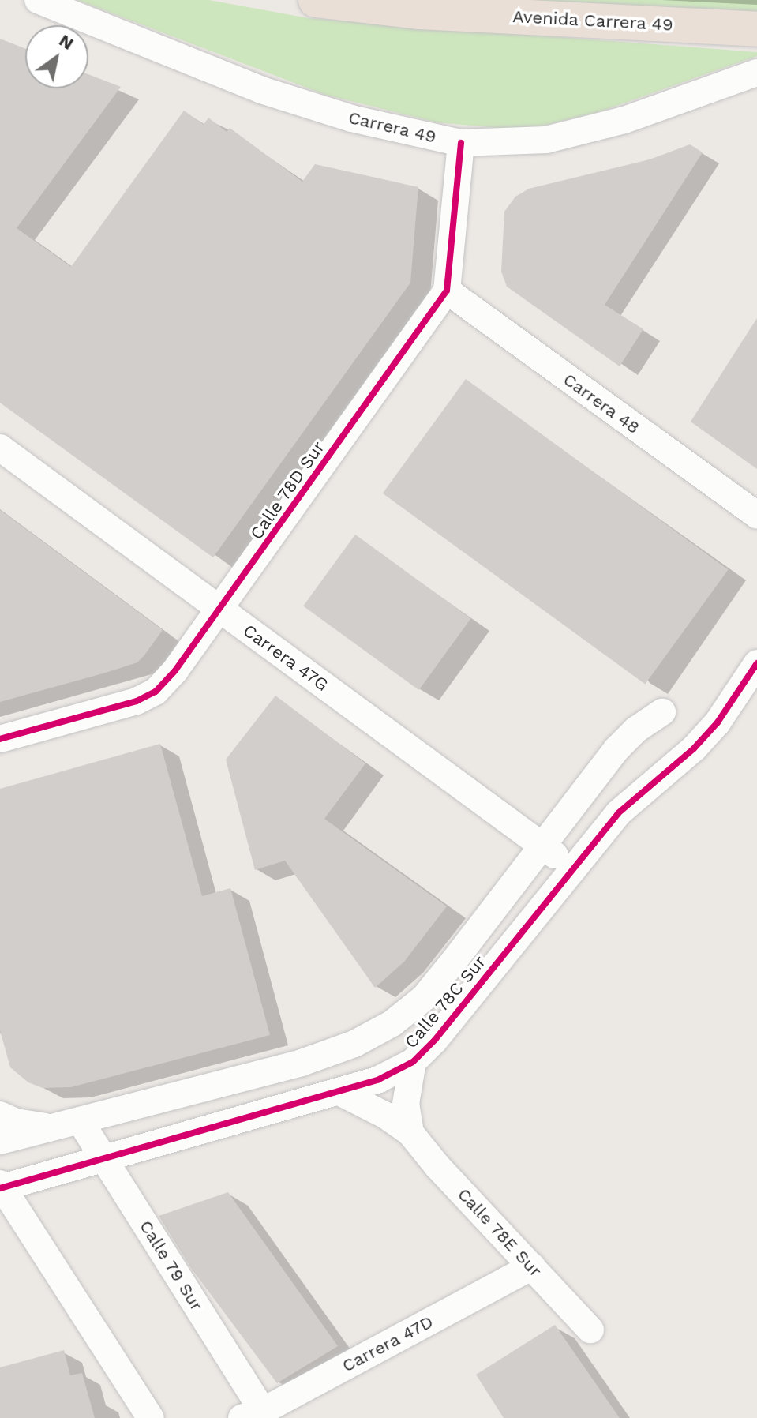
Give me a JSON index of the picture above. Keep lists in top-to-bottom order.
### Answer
{
  "streets": {
    "highway": ["Avenida Carrera 49"],
    "street": [
      "Carrera 49",
      "Carrera 48",
      "Calle 78D Sur",
      "Carrera 47G",
      "Calle 78C Sur",
      "Calle 78E Sur",
      "Calle 79 Sur",
      "Carrera 47D"
    ]
  },
  "crossings": [
    ["Carrera 49", "Calle 78D Sur"],
    ["Carrera 48", "Calle 78D Sur"],
    ["Calle 78D Sur", "Carrera 47G"],
    ["Carrera 47G", "Calle 78C Sur"],
    ["Calle 78C Sur", "Calle 78E Sur"],
    ["Calle 78C Sur", "Calle 79 Sur"],
    ["Calle 78E Sur", "Carrera 47D"],
    ["Calle 79 Sur", "Carrera 47D"]
  ],
  "north": "top right"
}
